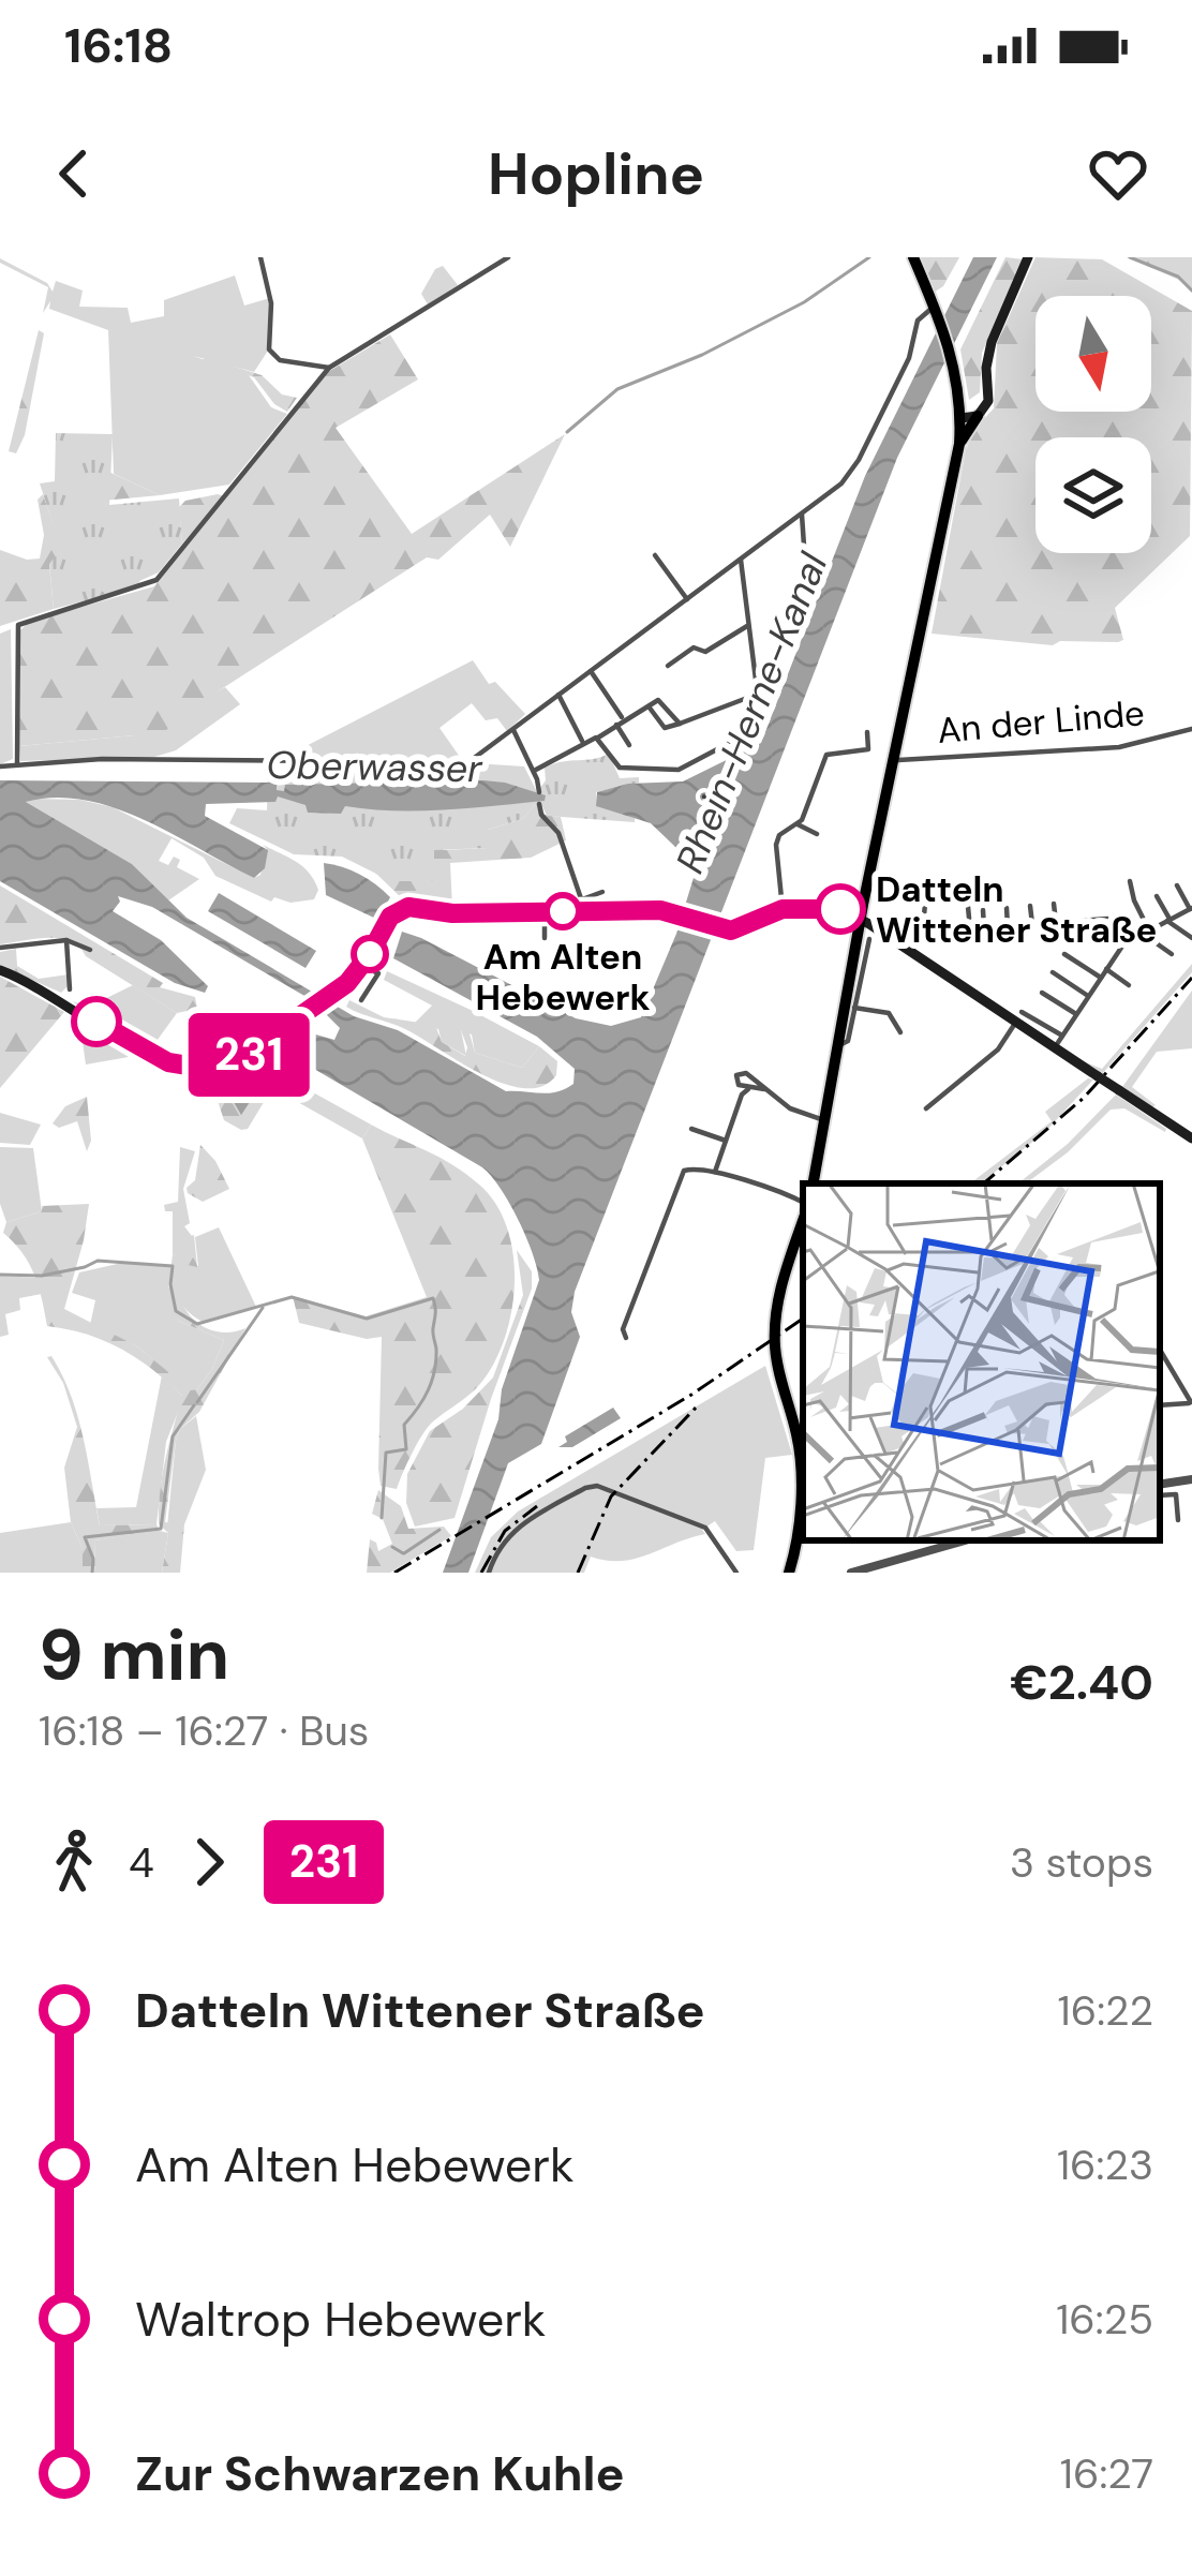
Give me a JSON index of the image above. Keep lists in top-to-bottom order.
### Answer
{
  "streets": {
    "street": ["An der Linde"]
  },
  "water": ["Rhein-Herne-Kanal", "Oberwasser"],
  "places": ["Datteln Wittener Straße", "Am Alten Hebewerk"],
  "lines": ["bus line 231"],
  "north": "bottom",
  "page": {
    "status": "16:18",
    "header": "Hopline",
    "on_map": "231",
    "heading": ["9 min", "16:18 – 16:27 · Bus", "€2.40"],
    "legs": ["4", "231", "3 stops"],
    "list": [
      {
        "name": "Datteln Wittener Straße",
        "value": "16:22"
      },
      {
        "name": "Am Alten Hebewerk",
        "value": "16:23"
      },
      {
        "name": "Waltrop Hebewerk",
        "value": "16:25"
      },
      {
        "name": "Zur Schwarzen Kuhle",
        "value": "16:27"
      }
    ]
  }
}
